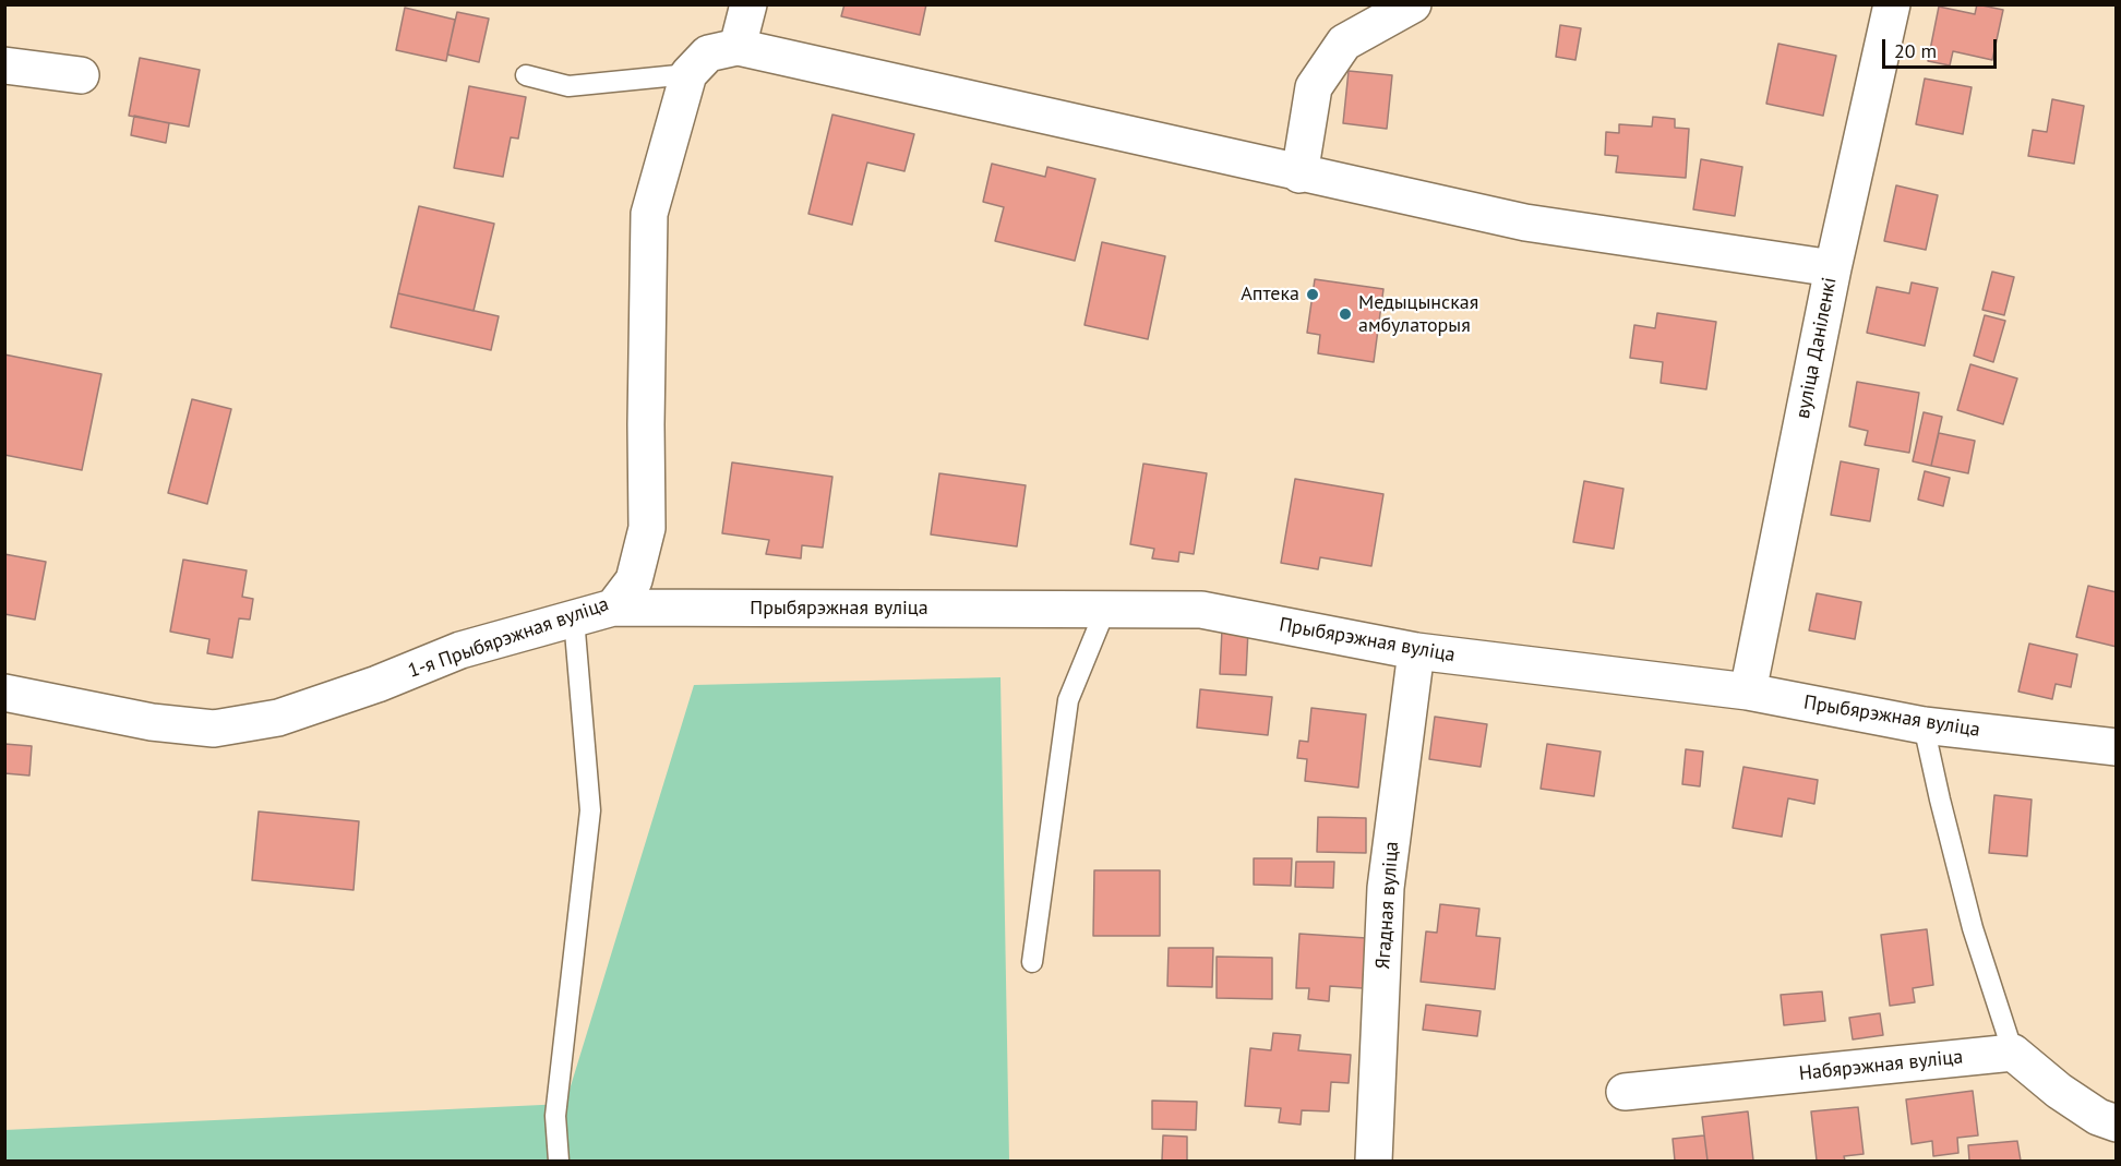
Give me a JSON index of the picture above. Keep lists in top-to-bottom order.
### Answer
{
  "streets": {
    "street": [
      "вуліца Даніленкі",
      "Прыбярэжная вуліца",
      "1-я Прыбярэжная вуліца",
      "Ягадная вуліца",
      "Набярэжная вуліца"
    ]
  },
  "crossings": [
    ["вуліца Даніленкі", "Прыбярэжная вуліца"],
    ["Прыбярэжная вуліца", "1-я Прыбярэжная вуліца"],
    ["Прыбярэжная вуліца", "Ягадная вуліца"]
  ],
  "places": ["Аптека", "Медыцынская амбулаторыя"],
  "scale_bar": "20 m"
}
